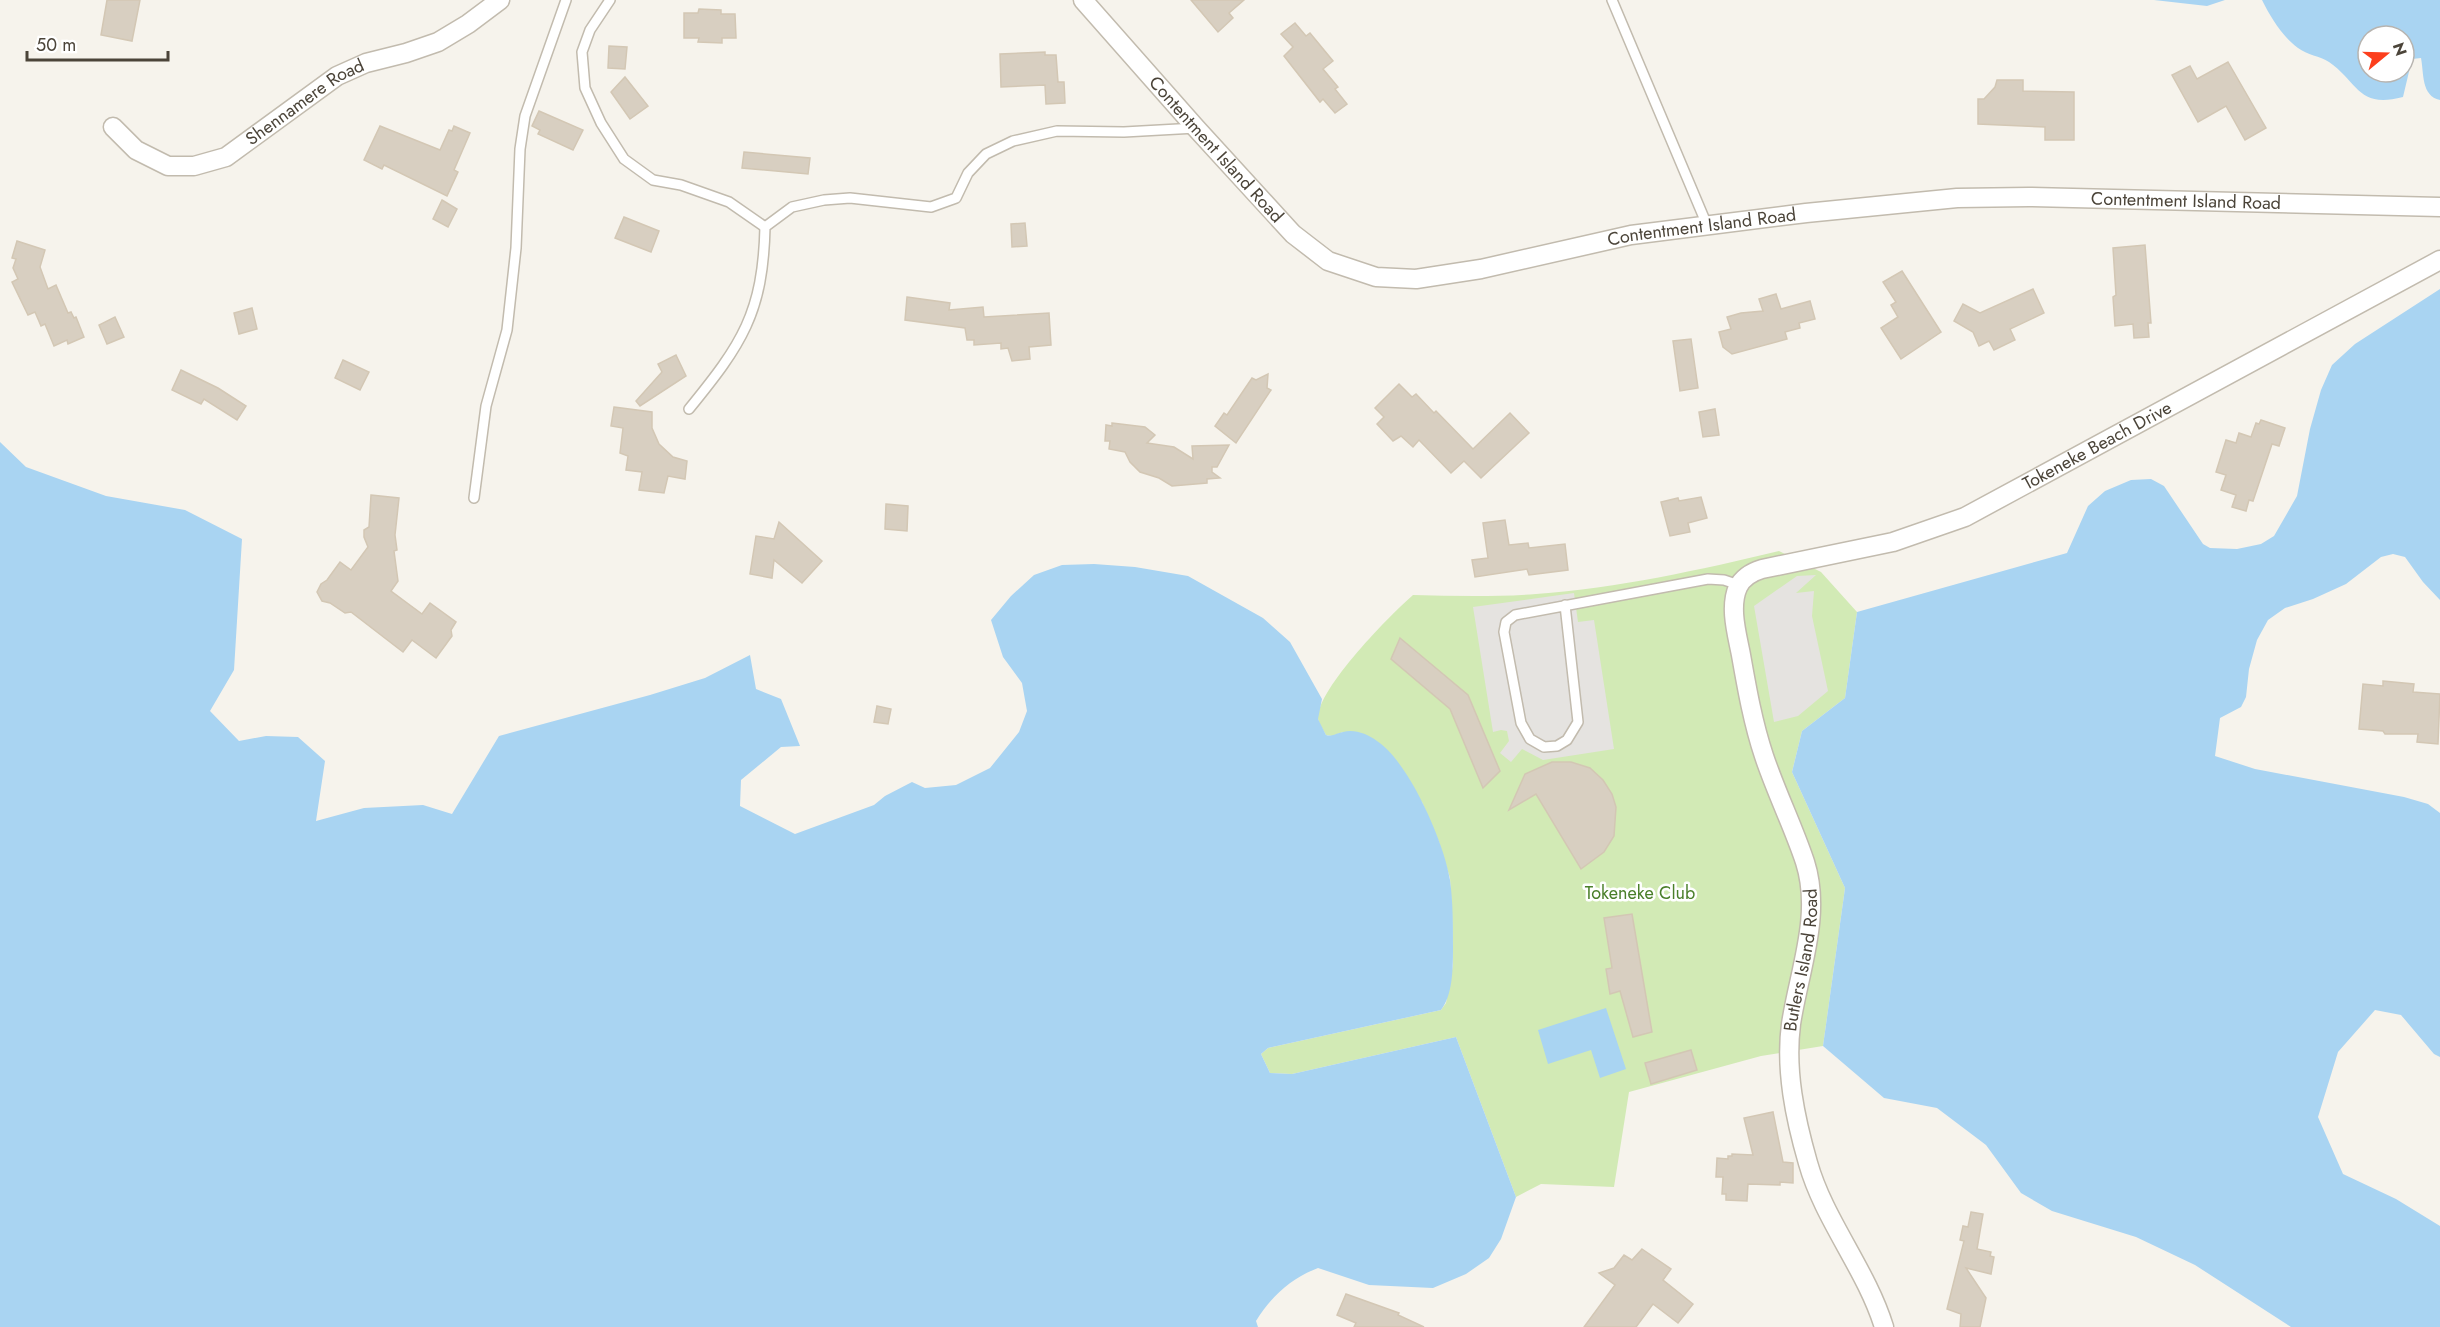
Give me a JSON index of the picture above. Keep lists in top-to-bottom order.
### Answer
{
  "streets": {
    "street": [
      "Shennamere Road",
      "Contentment Island Road",
      "Tokeneke Beach Drive",
      "Butlers Island Road"
    ]
  },
  "crossings": [
    ["Tokeneke Beach Drive", "Butlers Island Road"]
  ],
  "parks": ["Tokeneke Club"],
  "scale_bar": "50 m",
  "north": "right"
}
